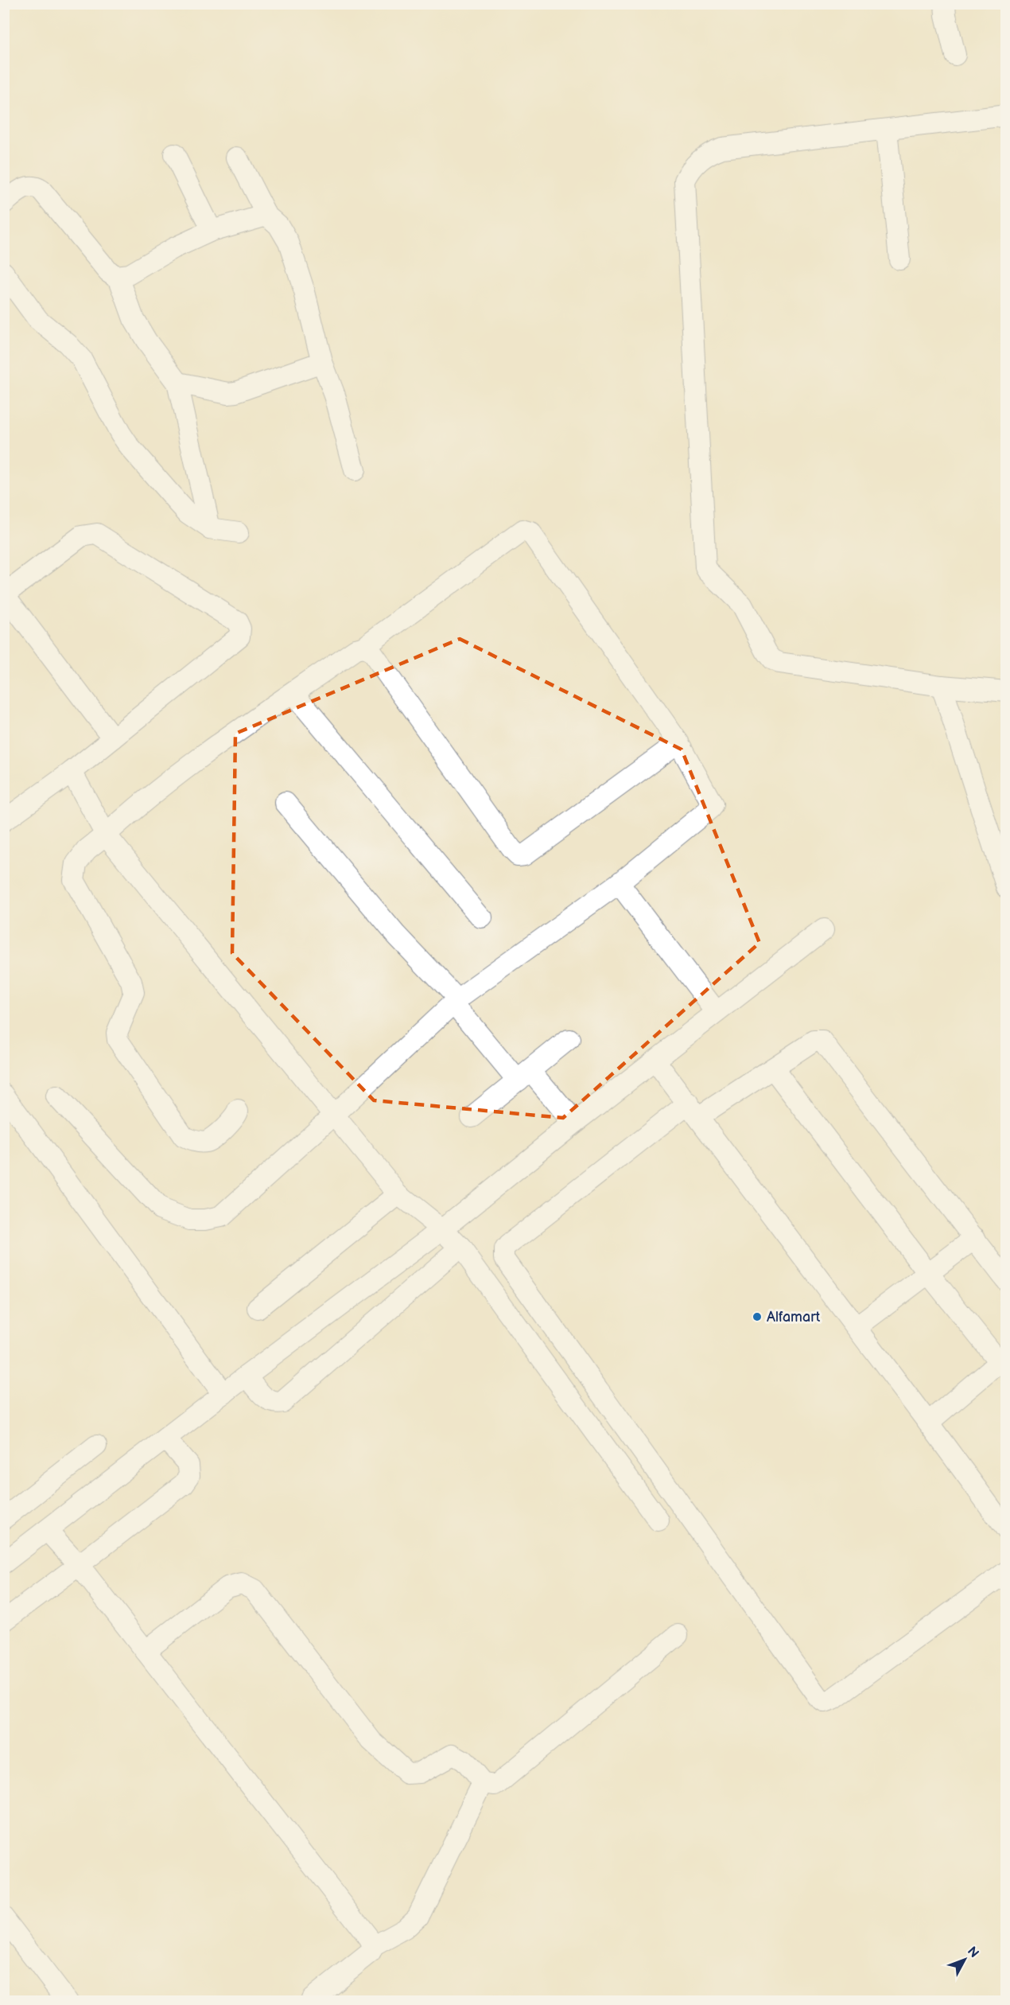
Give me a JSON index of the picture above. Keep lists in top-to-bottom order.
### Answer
{
  "places": ["Alfamart"],
  "north": "top right"
}
